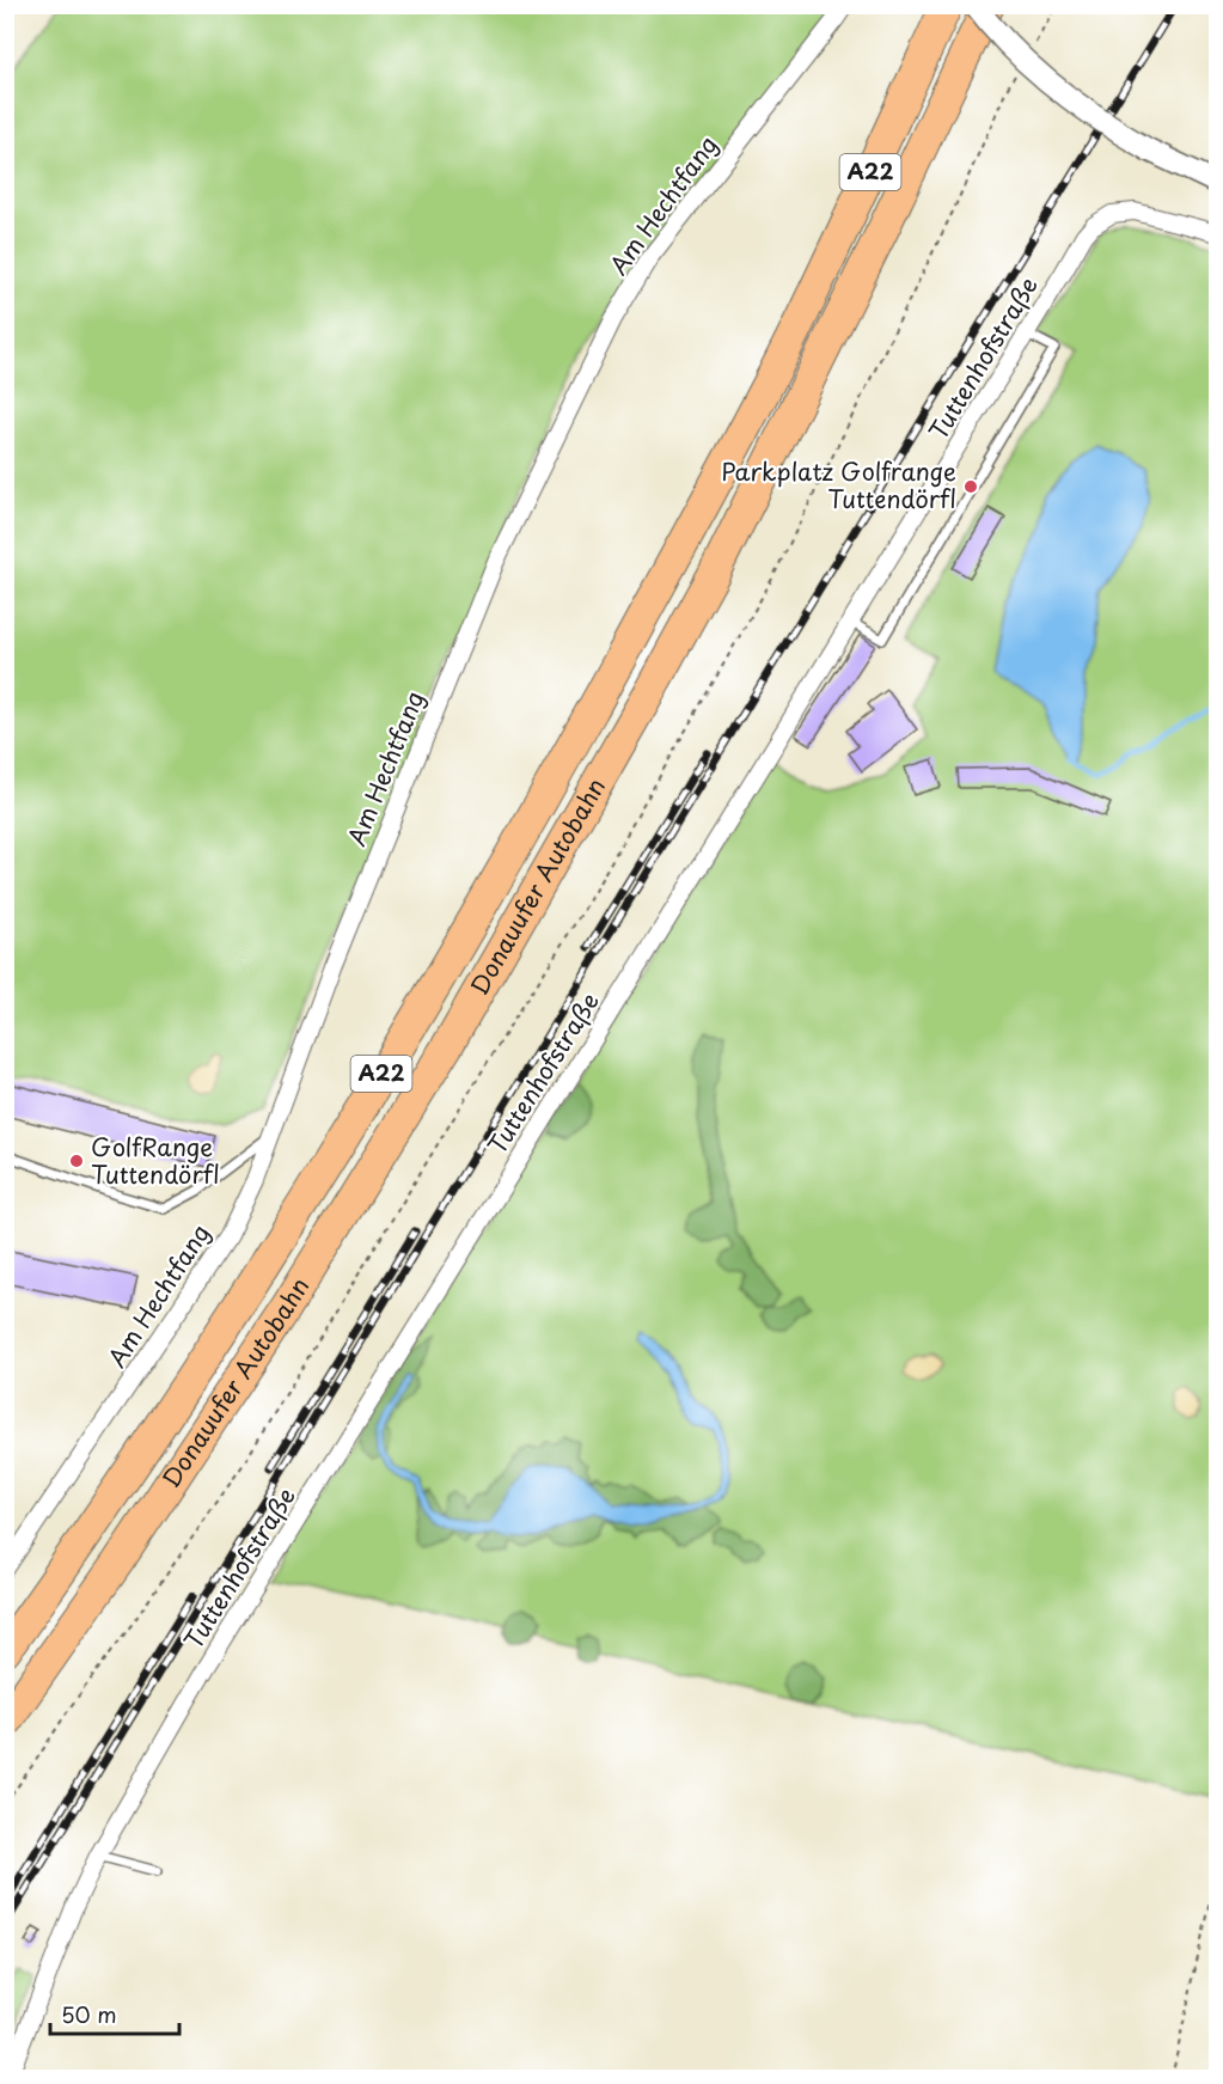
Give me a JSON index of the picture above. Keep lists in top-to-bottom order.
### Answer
{
  "streets": {
    "highway": ["A22", "Donauufer Autobahn"],
    "street": ["Am Hechtfang", "Tuttenhofstraße"]
  },
  "places": ["Parkplatz Golfrange Tuttendörfl", "GolfRange Tuttendörfl"],
  "scale_bar": "50 m"
}
